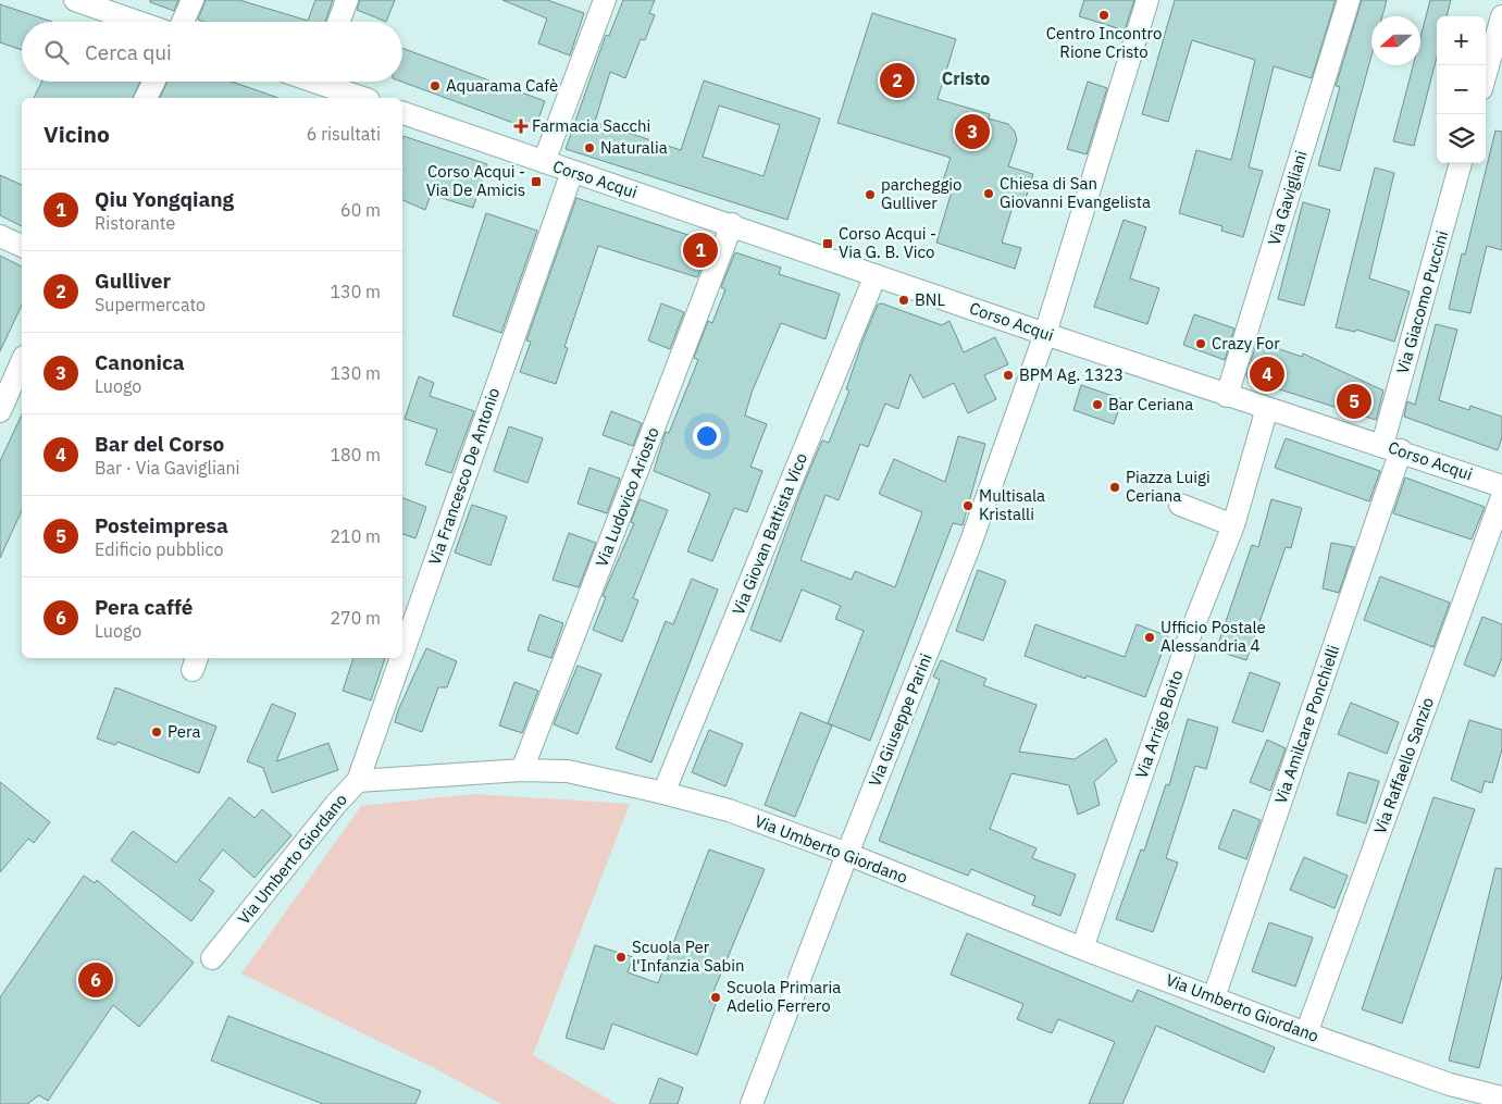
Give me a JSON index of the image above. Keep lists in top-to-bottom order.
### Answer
{
  "streets": {
    "street": [
      "Corso Acqui",
      "Via Gavigliani",
      "Via Giacomo Puccini",
      "Via Francesco De Antonio",
      "Via Ludovico Ariosto",
      "Via Giovan Battista Vico",
      "Via Giuseppe Parini",
      "Via Arrigo Boito",
      "Via Amilcare Ponchielli",
      "Via Raffaello Sanzio",
      "Via Umberto Giordano"
    ]
  },
  "crossings": [
    ["Corso Acqui", "Via Gavigliani"],
    ["Corso Acqui", "Via Giacomo Puccini"],
    ["Corso Acqui", "Via Francesco De Antonio"],
    ["Corso Acqui", "Via Ludovico Ariosto"],
    ["Corso Acqui", "Via Giovan Battista Vico"],
    ["Corso Acqui", "Via Giuseppe Parini"],
    ["Corso Acqui", "Via Arrigo Boito"],
    ["Corso Acqui", "Via Amilcare Ponchielli"],
    ["Via Giacomo Puccini", "Via Amilcare Ponchielli"],
    ["Via Francesco De Antonio", "Via Umberto Giordano"],
    ["Via Ludovico Ariosto", "Via Umberto Giordano"],
    ["Via Giovan Battista Vico", "Via Umberto Giordano"],
    ["Via Giuseppe Parini", "Via Umberto Giordano"],
    ["Via Arrigo Boito", "Via Umberto Giordano"],
    ["Via Amilcare Ponchielli", "Via Umberto Giordano"],
    ["Via Raffaello Sanzio", "Via Umberto Giordano"]
  ],
  "districts": ["Cristo"],
  "places": {
    "other": [
      "Centro Incontro Rione Cristo",
      "Aquarama Cafè",
      "Naturalia",
      "Chiesa di San Giovanni Evangelista",
      "parcheggio Gulliver",
      "BNL",
      "Crazy For",
      "BPM Ag. 1323",
      "Bar Ceriana",
      "Piazza Luigi Ceriana",
      "Multisala Kristalli",
      "Ufficio Postale Alessandria 4",
      "Pera",
      "Scuola Per l'Infanzia Sabin",
      "Scuola Primaria Adelio Ferrero"
    ],
    "health": ["Farmacia Sacchi"],
    "transit": ["Corso Acqui - Via De Amicis", "Corso Acqui - Via G. B. Vico"]
  },
  "north": "left",
  "page": {
    "map_buttons": ["+", "−"],
    "search": "Cerca qui",
    "pins": [
      "2",
      "3",
      "1",
      "4",
      "5",
      "6"
    ],
    "heading": ["Vicino", "6 risultati"],
    "list": [
      {
        "mark": "1",
        "name": "Qiu Yongqiang",
        "note": "Ristorante",
        "value": "60 m"
      },
      {
        "mark": "2",
        "name": "Gulliver",
        "note": "Supermercato",
        "value": "130 m"
      },
      {
        "mark": "3",
        "name": "Canonica",
        "note": "Luogo",
        "value": "130 m"
      },
      {
        "mark": "4",
        "name": "Bar del Corso",
        "note": "Bar · Via Gavigliani",
        "value": "180 m"
      },
      {
        "mark": "5",
        "name": "Posteimpresa",
        "note": "Edificio pubblico",
        "value": "210 m"
      },
      {
        "mark": "6",
        "name": "Pera caffé",
        "note": "Luogo",
        "value": "270 m"
      }
    ]
  }
}
